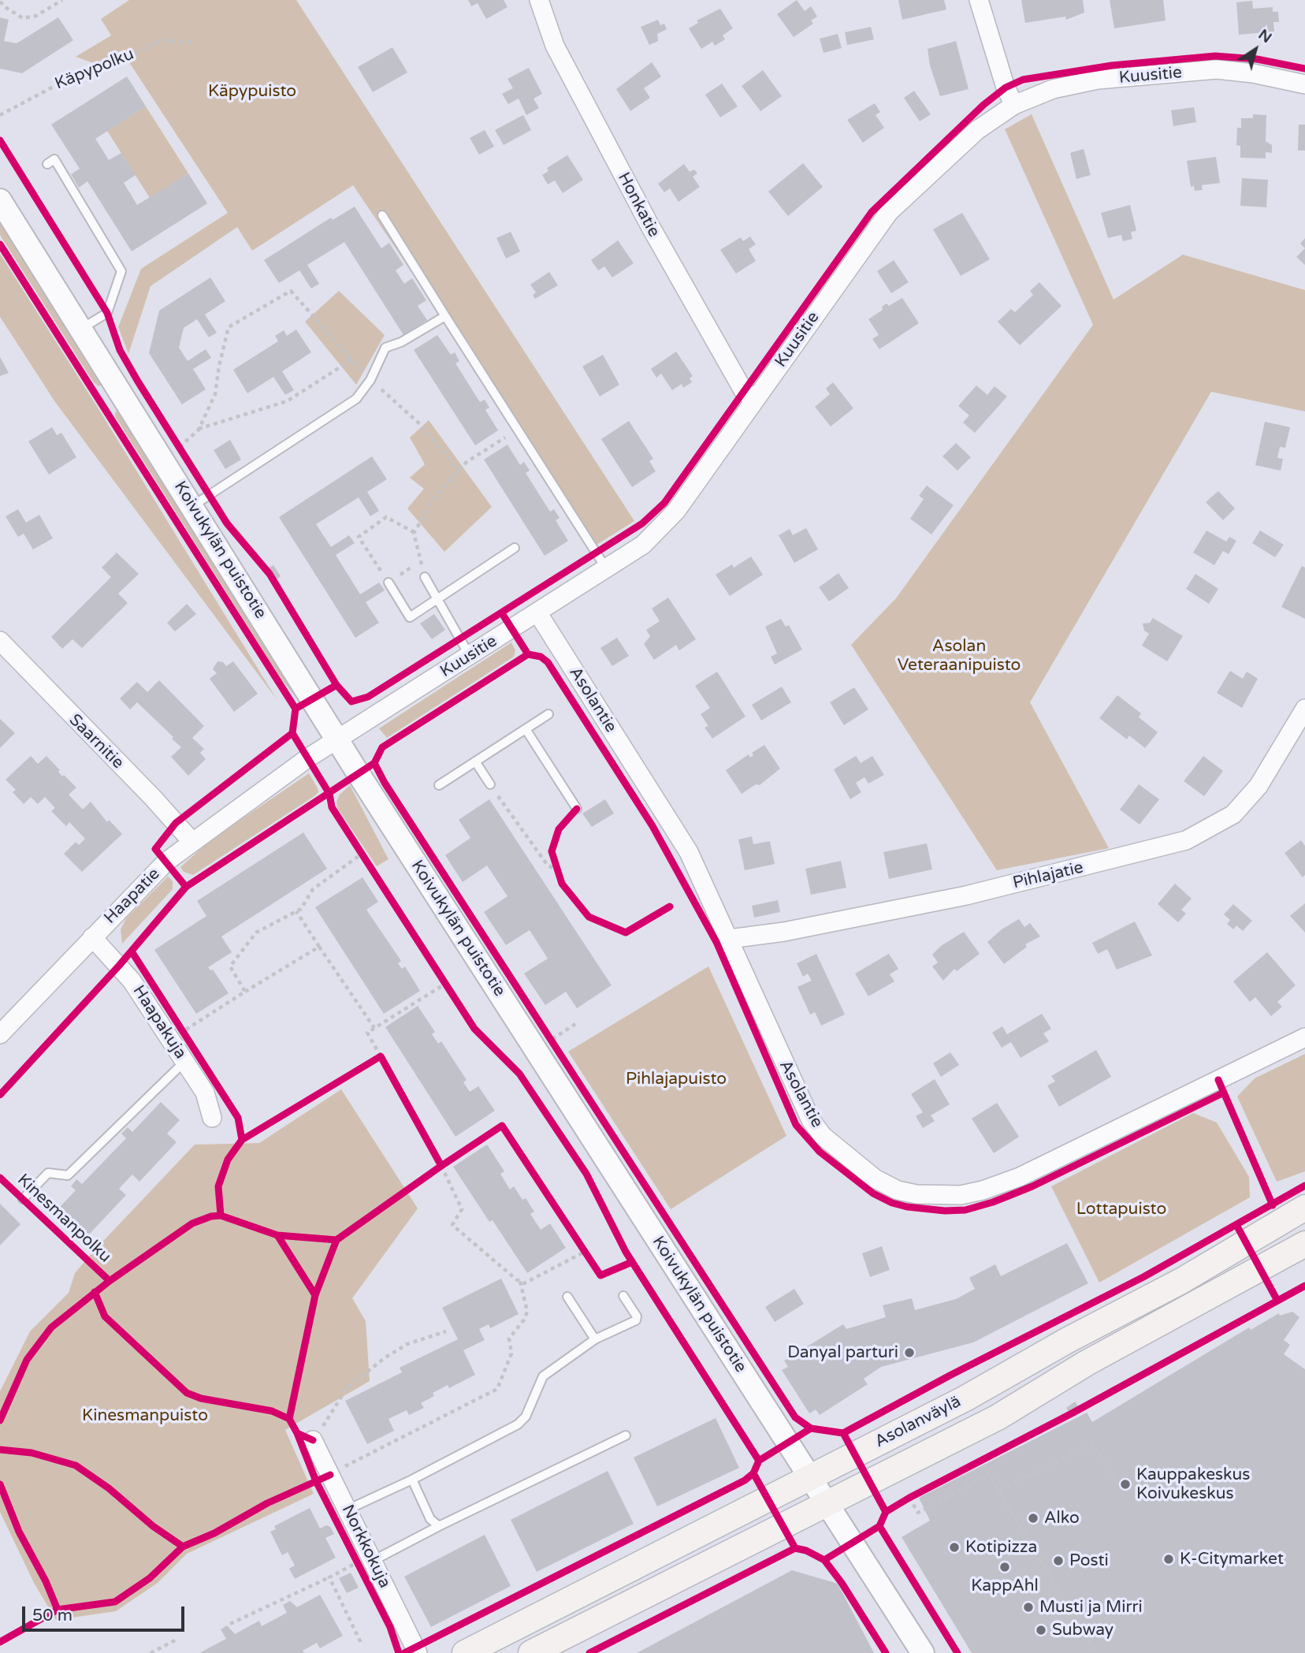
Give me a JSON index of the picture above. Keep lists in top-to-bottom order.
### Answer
{
  "streets": {
    "main road": ["Asolanväylä"],
    "street": [
      "Kuusitie",
      "Honkatie",
      "Koivukylän puistotie",
      "Asolantie",
      "Saarnitie",
      "Pihlajatie",
      "Haapatie",
      "Haapakuja",
      "Norkkokuja"
    ],
    "path": ["Käpypolku"],
    "cycle path": ["Kinesmanpolku"]
  },
  "crossings": [
    ["Kuusitie", "Honkatie"],
    ["Kuusitie", "Koivukylän puistotie"],
    ["Kuusitie", "Asolantie"],
    ["Kuusitie", "Haapatie"],
    ["Koivukylän puistotie", "Haapatie"],
    ["Koivukylän puistotie", "Asolanväylä"],
    ["Asolantie", "Pihlajatie"],
    ["Saarnitie", "Haapatie"],
    ["Haapatie", "Haapakuja"]
  ],
  "parks": [
    "Käpypuisto",
    "Asolan Veteraanipuisto",
    "Pihlajapuisto",
    "Lottapuisto",
    "Kinesmanpuisto"
  ],
  "places": [
    "Danyal parturi",
    "Kauppakeskus Koivukeskus",
    "Alko",
    "Kotipizza",
    "K-Citymarket",
    "Posti",
    "KappAhl",
    "Musti ja Mirri",
    "Subway"
  ],
  "scale_bar": "50 m",
  "north": "top right"
}
